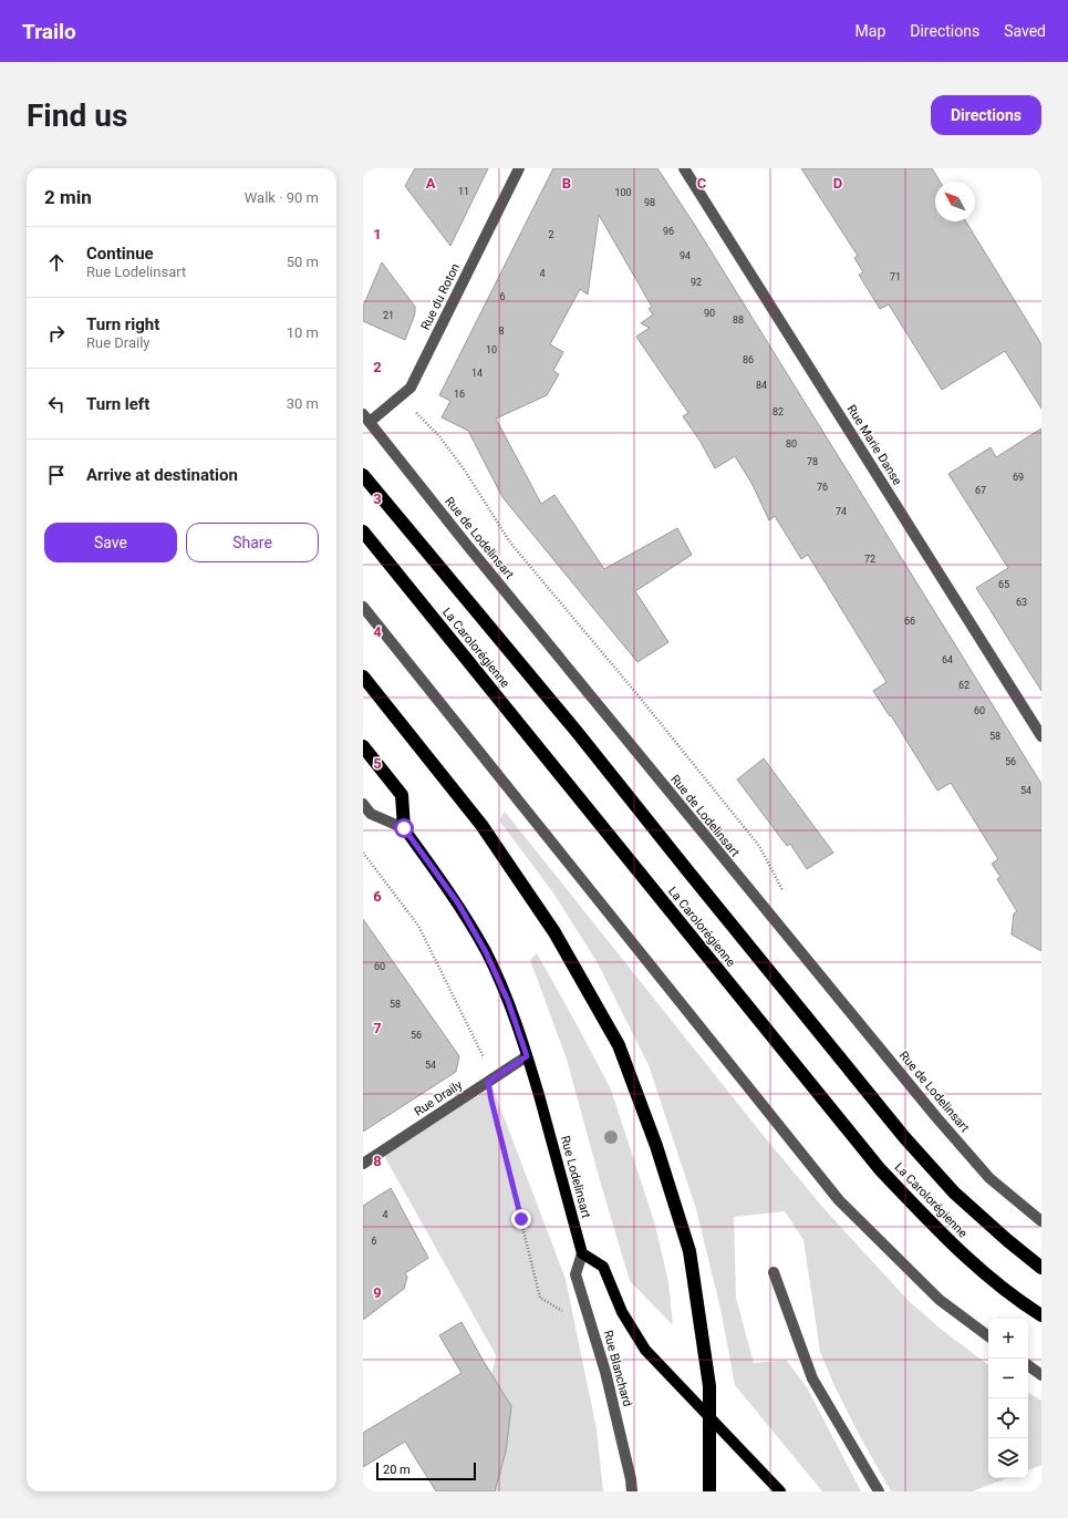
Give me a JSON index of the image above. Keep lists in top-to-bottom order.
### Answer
{
  "streets": {
    "highway": ["La Carolorégienne"],
    "main road": ["Rue Lodelinsart"],
    "street": [
      "Rue du Roton",
      "Rue Marie Danse",
      "Rue de Lodelinsart",
      "Rue Draily",
      "Rue Blanchard"
    ]
  },
  "crossings": [
    ["Rue du Roton", "Rue de Lodelinsart"],
    ["Rue Draily", "Rue Lodelinsart"],
    ["Rue Lodelinsart", "Rue Blanchard"]
  ],
  "house_numbers": [
    "11",
    "100",
    "98",
    "96",
    "2",
    "94",
    "4",
    "71",
    "92",
    "6",
    "90",
    "21",
    "88",
    "8",
    "10",
    "86",
    "14",
    "84",
    "16",
    "82",
    "80",
    "78",
    "69",
    "76",
    "67",
    "74",
    "72",
    "65",
    "63",
    "66",
    "64",
    "62",
    "60",
    "58",
    "56",
    "54",
    "60",
    "58",
    "56",
    "54",
    "4",
    "6"
  ],
  "scale_bar": "20 m",
  "north": "top left",
  "page": {
    "header": "Trailo",
    "nav": ["Map", "Directions", "Saved"],
    "buttons": [
      "Directions",
      ["Save", "Share"]
    ],
    "title": "Find us",
    "heading": ["2 min", "Walk · 90 m"],
    "list": [
      ["Continue", "Rue Lodelinsart", "50 m"],
      ["Turn right", "Rue Draily", "10 m"],
      ["Turn left", "30 m"],
      "Arrive at destination"
    ],
    "map_buttons": ["+", "−"],
    "scale": "20 m"
  },
  "grid": {
    "columns": [
      "A",
      "B",
      "C",
      "D"
    ],
    "rows": [
      "1",
      "2",
      "3",
      "4",
      "5",
      "6",
      "7",
      "8",
      "9"
    ]
  }
}
